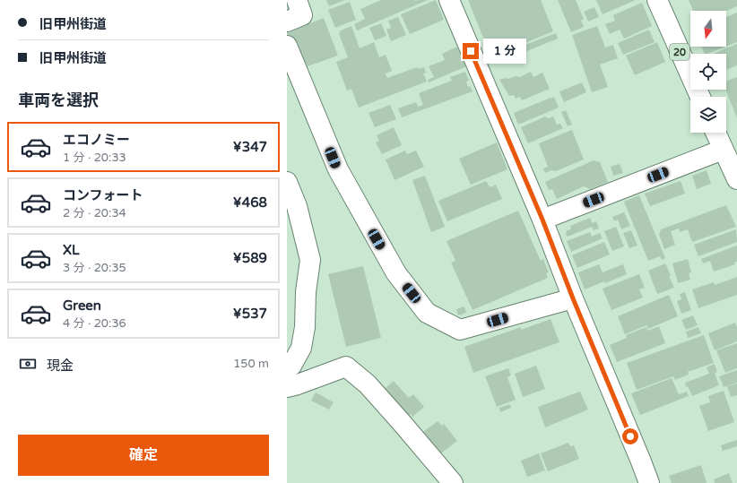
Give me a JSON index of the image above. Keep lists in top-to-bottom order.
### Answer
{
  "streets": {
    "main road": ["20"]
  },
  "north": "bottom",
  "page": {
    "banner": ["旧甲州街道", "旧甲州街道"],
    "bubble": "1 分",
    "heading": "車両を選択",
    "list": [
      {
        "name": "エコノミー",
        "note": "1 分 · 20:33",
        "value": "¥347"
      },
      {
        "name": "コンフォート",
        "note": "2 分 · 20:34",
        "value": "¥468"
      },
      {
        "name": "XL",
        "note": "3 分 · 20:35",
        "value": "¥589"
      },
      {
        "name": "Green",
        "note": "4 分 · 20:36",
        "value": "¥537"
      }
    ],
    "pay": ["現金", "150 m"],
    "buttons": "確定"
  }
}
